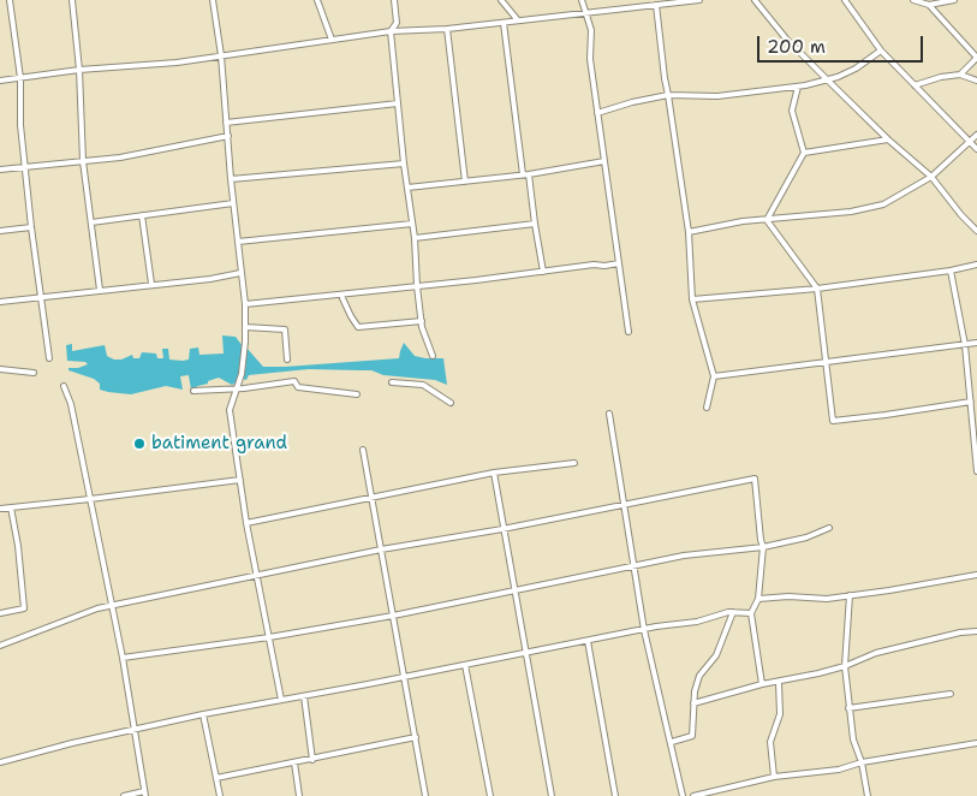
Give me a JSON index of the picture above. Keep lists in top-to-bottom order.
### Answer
{
  "places": ["batiment grand"],
  "scale_bar": "200 m"
}
